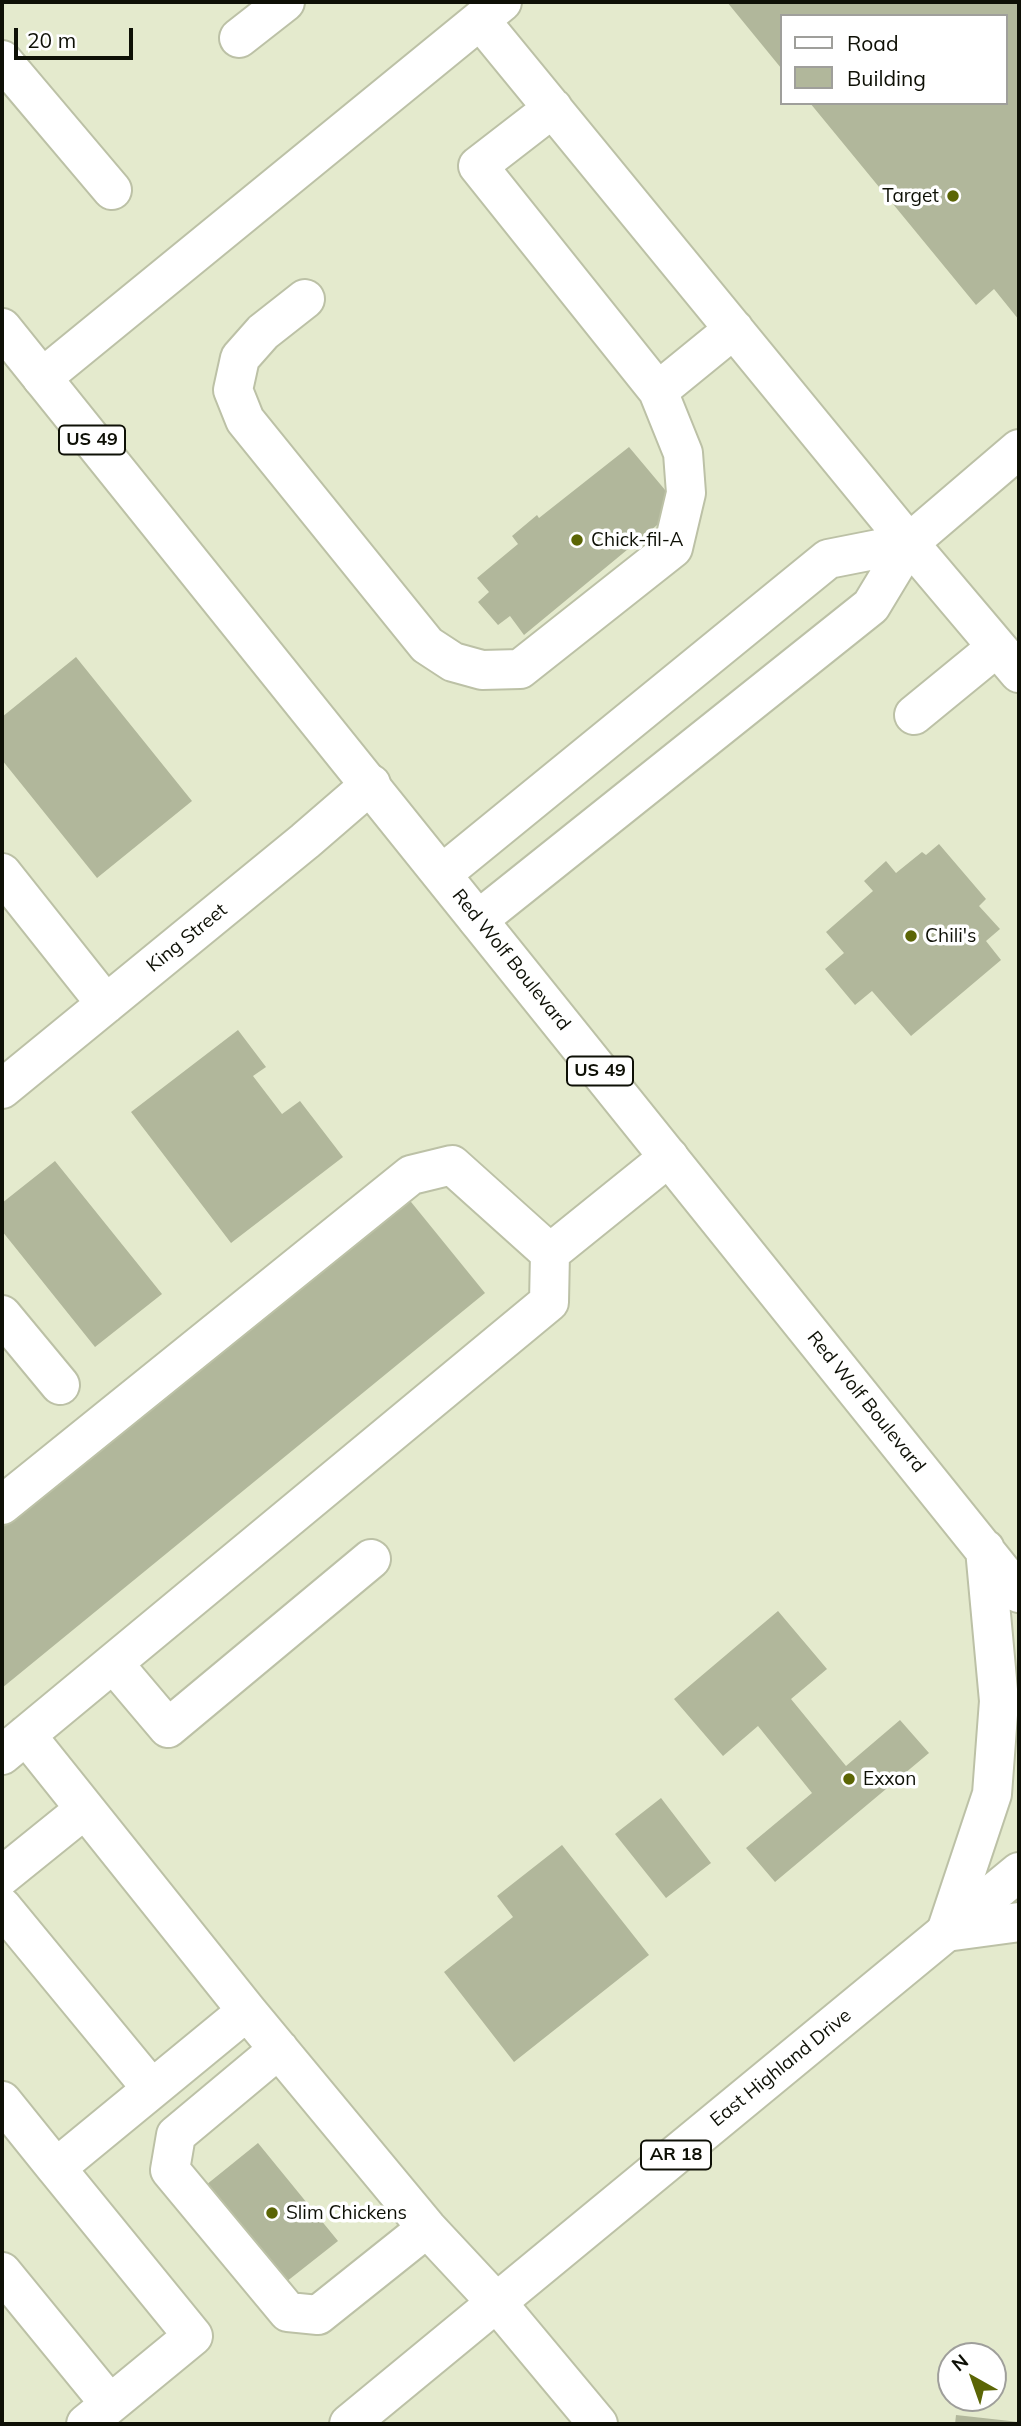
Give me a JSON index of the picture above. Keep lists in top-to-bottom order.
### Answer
{
  "streets": {
    "main road": [
      "US 49",
      "King Street",
      "Red Wolf Boulevard",
      "East Highland Drive",
      "AR 18"
    ]
  },
  "crossings": [
    ["King Street", "Red Wolf Boulevard"]
  ],
  "places": [
    "Target",
    "Chick-fil-A",
    "Chili's",
    "Exxon",
    "Slim Chickens"
  ],
  "legend": ["Road", "Building"],
  "scale_bar": "20 m",
  "north": "top left"
}
